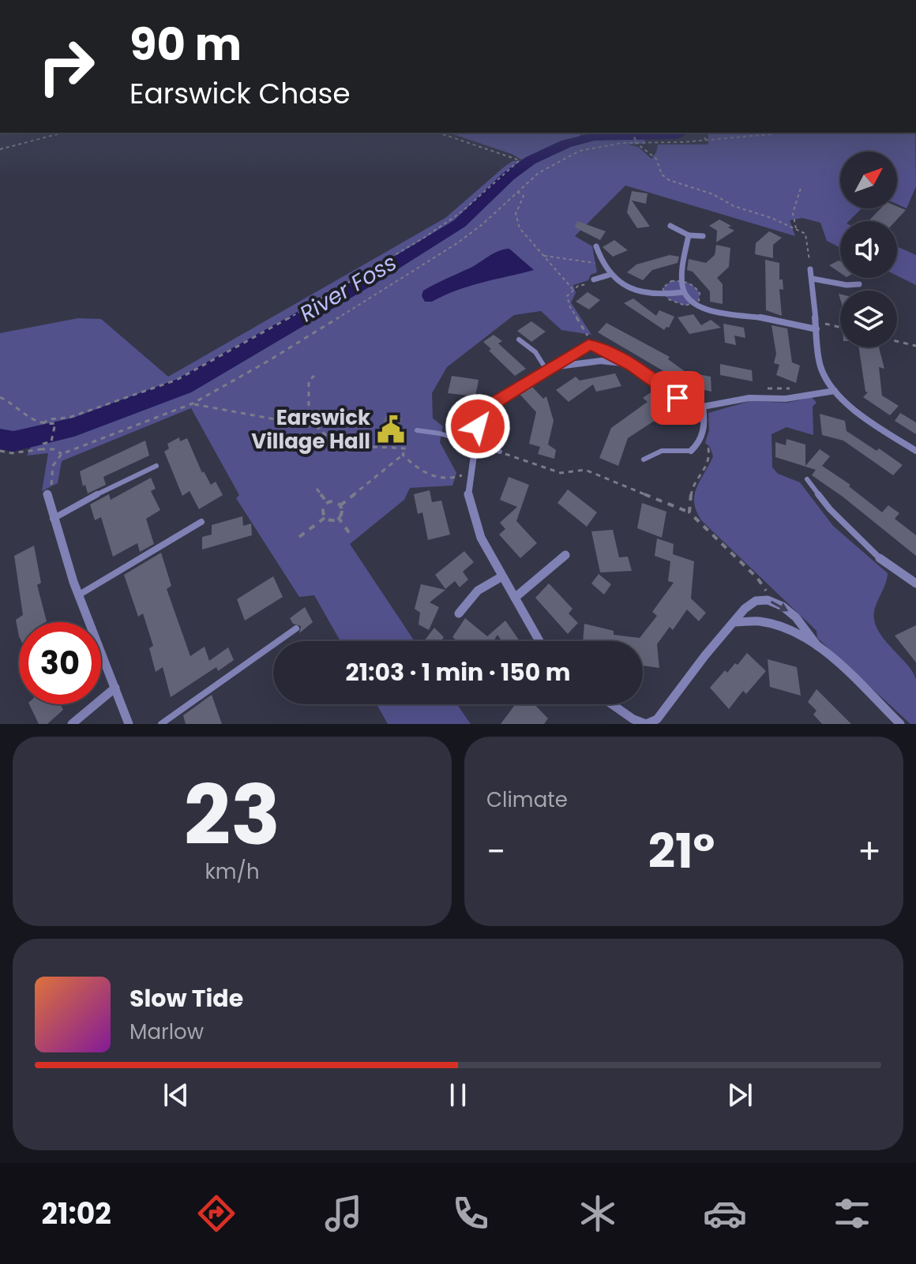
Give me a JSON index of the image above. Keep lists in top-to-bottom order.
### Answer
{
  "water": ["River Foss"],
  "places": {
    "public building": ["Earswick Village Hall"]
  },
  "north": "top right",
  "page": {
    "turn": ["90 m", "Earswick Chase"],
    "limit": "30",
    "trip": "21:03 · 1 min · 150 m",
    "tile": [
      ["23", "km/h"],
      "Climate"
    ],
    "heat": ["−", "21°", "+"],
    "song": ["Slow Tide", "Marlow"],
    "tabs": "21:02"
  }
}
